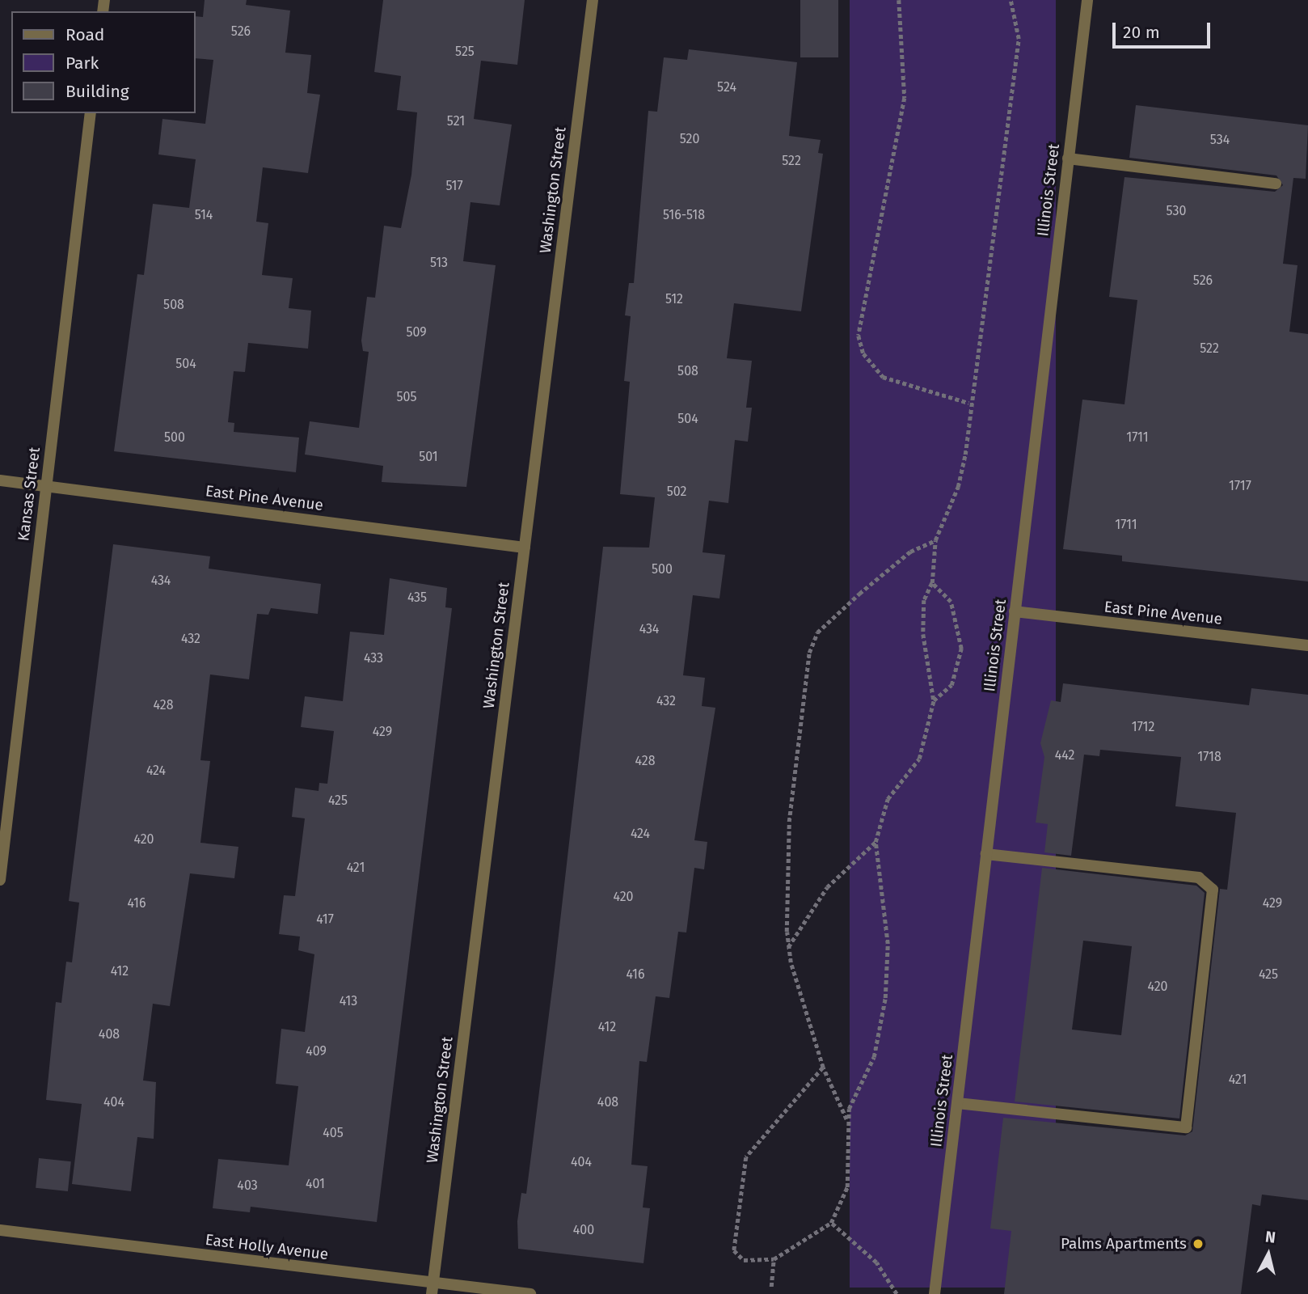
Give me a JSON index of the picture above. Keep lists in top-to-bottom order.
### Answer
{
  "streets": {
    "street": [
      "Washington Street",
      "Illinois Street",
      "Kansas Street",
      "East Pine Avenue",
      "East Holly Avenue"
    ]
  },
  "crossings": [
    ["Washington Street", "East Pine Avenue"],
    ["Washington Street", "East Holly Avenue"],
    ["Illinois Street", "East Pine Avenue"],
    ["Kansas Street", "East Pine Avenue"]
  ],
  "places": ["Palms Apartments"],
  "house_numbers": [
    "526",
    "525",
    "524",
    "521",
    "520",
    "534",
    "522",
    "517",
    "530",
    "514",
    "516-518",
    "513",
    "526",
    "512",
    "508",
    "509",
    "522",
    "504",
    "508",
    "505",
    "504",
    "500",
    "1711",
    "501",
    "1717",
    "502",
    "1711",
    "500",
    "434",
    "435",
    "434",
    "432",
    "433",
    "432",
    "428",
    "1712",
    "429",
    "442",
    "1718",
    "428",
    "424",
    "425",
    "424",
    "420",
    "421",
    "420",
    "416",
    "429",
    "417",
    "412",
    "416",
    "425",
    "420",
    "413",
    "412",
    "408",
    "409",
    "421",
    "404",
    "408",
    "405",
    "404",
    "401",
    "403",
    "400"
  ],
  "legend": ["Road", "Park", "Building"],
  "scale_bar": "20 m",
  "north": "top"
}
